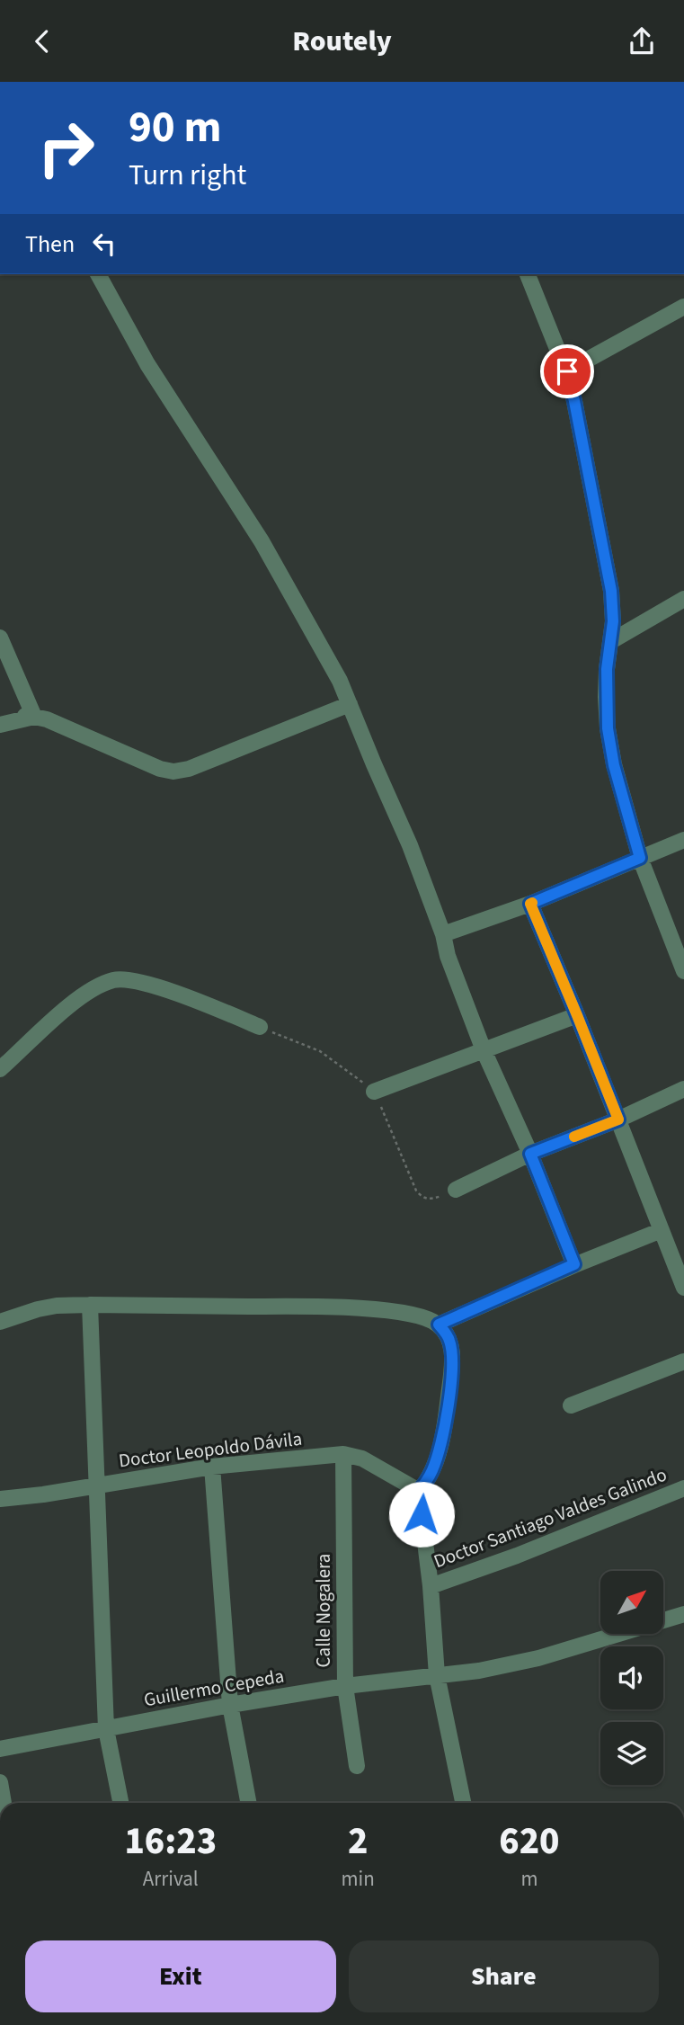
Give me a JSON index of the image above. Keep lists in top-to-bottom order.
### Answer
{
  "streets": {
    "street": [
      "Doctor Leopoldo Dávila",
      "Doctor Santiago Valdes Galindo",
      "Calle Nogalera",
      "Guillermo Cepeda"
    ]
  },
  "crossings": [
    ["Doctor Leopoldo Dávila", "Calle Nogalera"],
    ["Calle Nogalera", "Guillermo Cepeda"]
  ],
  "north": "top right",
  "page": {
    "header": "Routely",
    "turn": ["90 m", "Turn right"],
    "then": "Then",
    "eta": [
      "16:23",
      "Arrival",
      "2",
      "min",
      "620",
      "m"
    ],
    "buttons": ["Exit", "Share"]
  }
}
